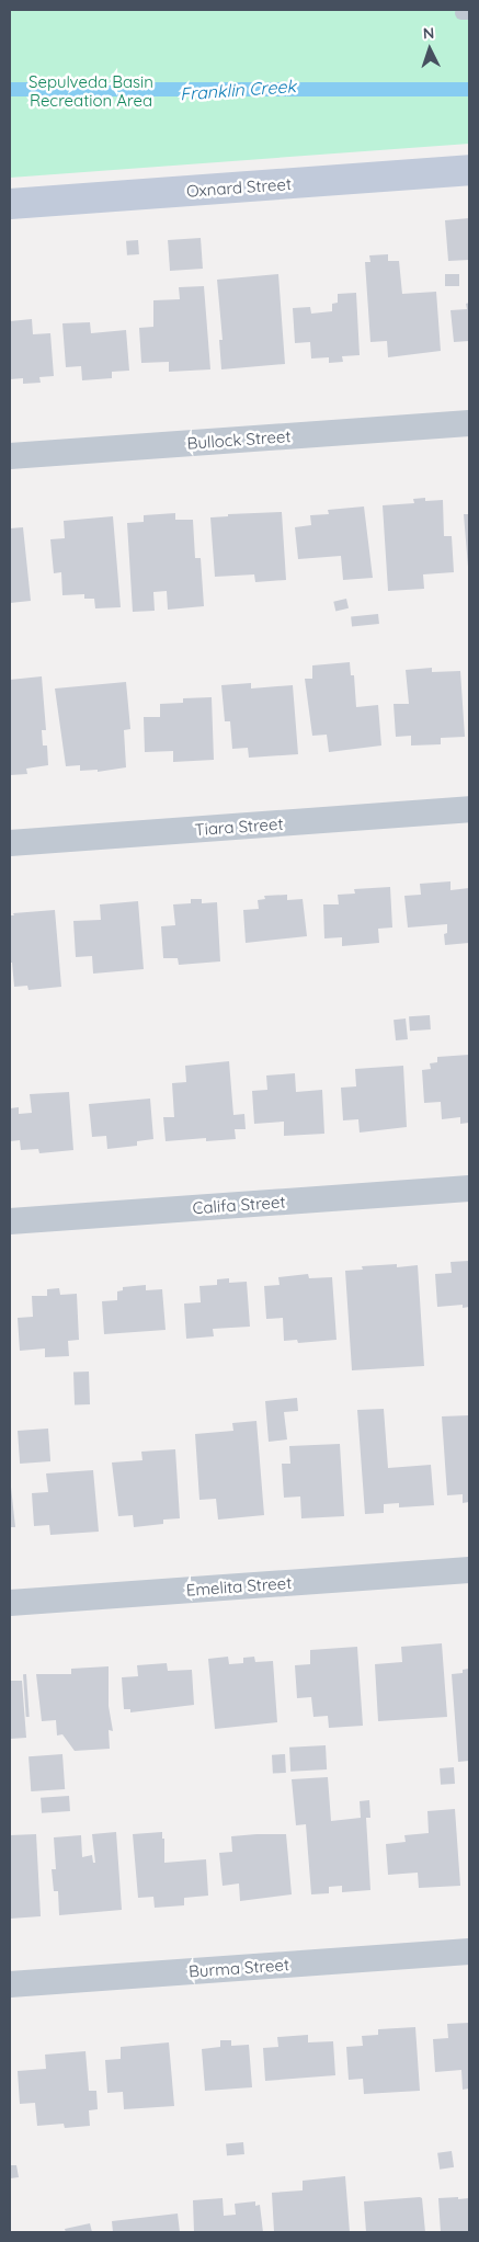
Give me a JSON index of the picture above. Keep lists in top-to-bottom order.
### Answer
{
  "streets": {
    "main road": ["Oxnard Street"],
    "street": [
      "Bullock Street",
      "Tiara Street",
      "Califa Street",
      "Emelita Street",
      "Burma Street"
    ]
  },
  "water": ["Franklin Creek"],
  "parks": ["Sepulveda Basin Recreation Area"],
  "north": "top"
}
